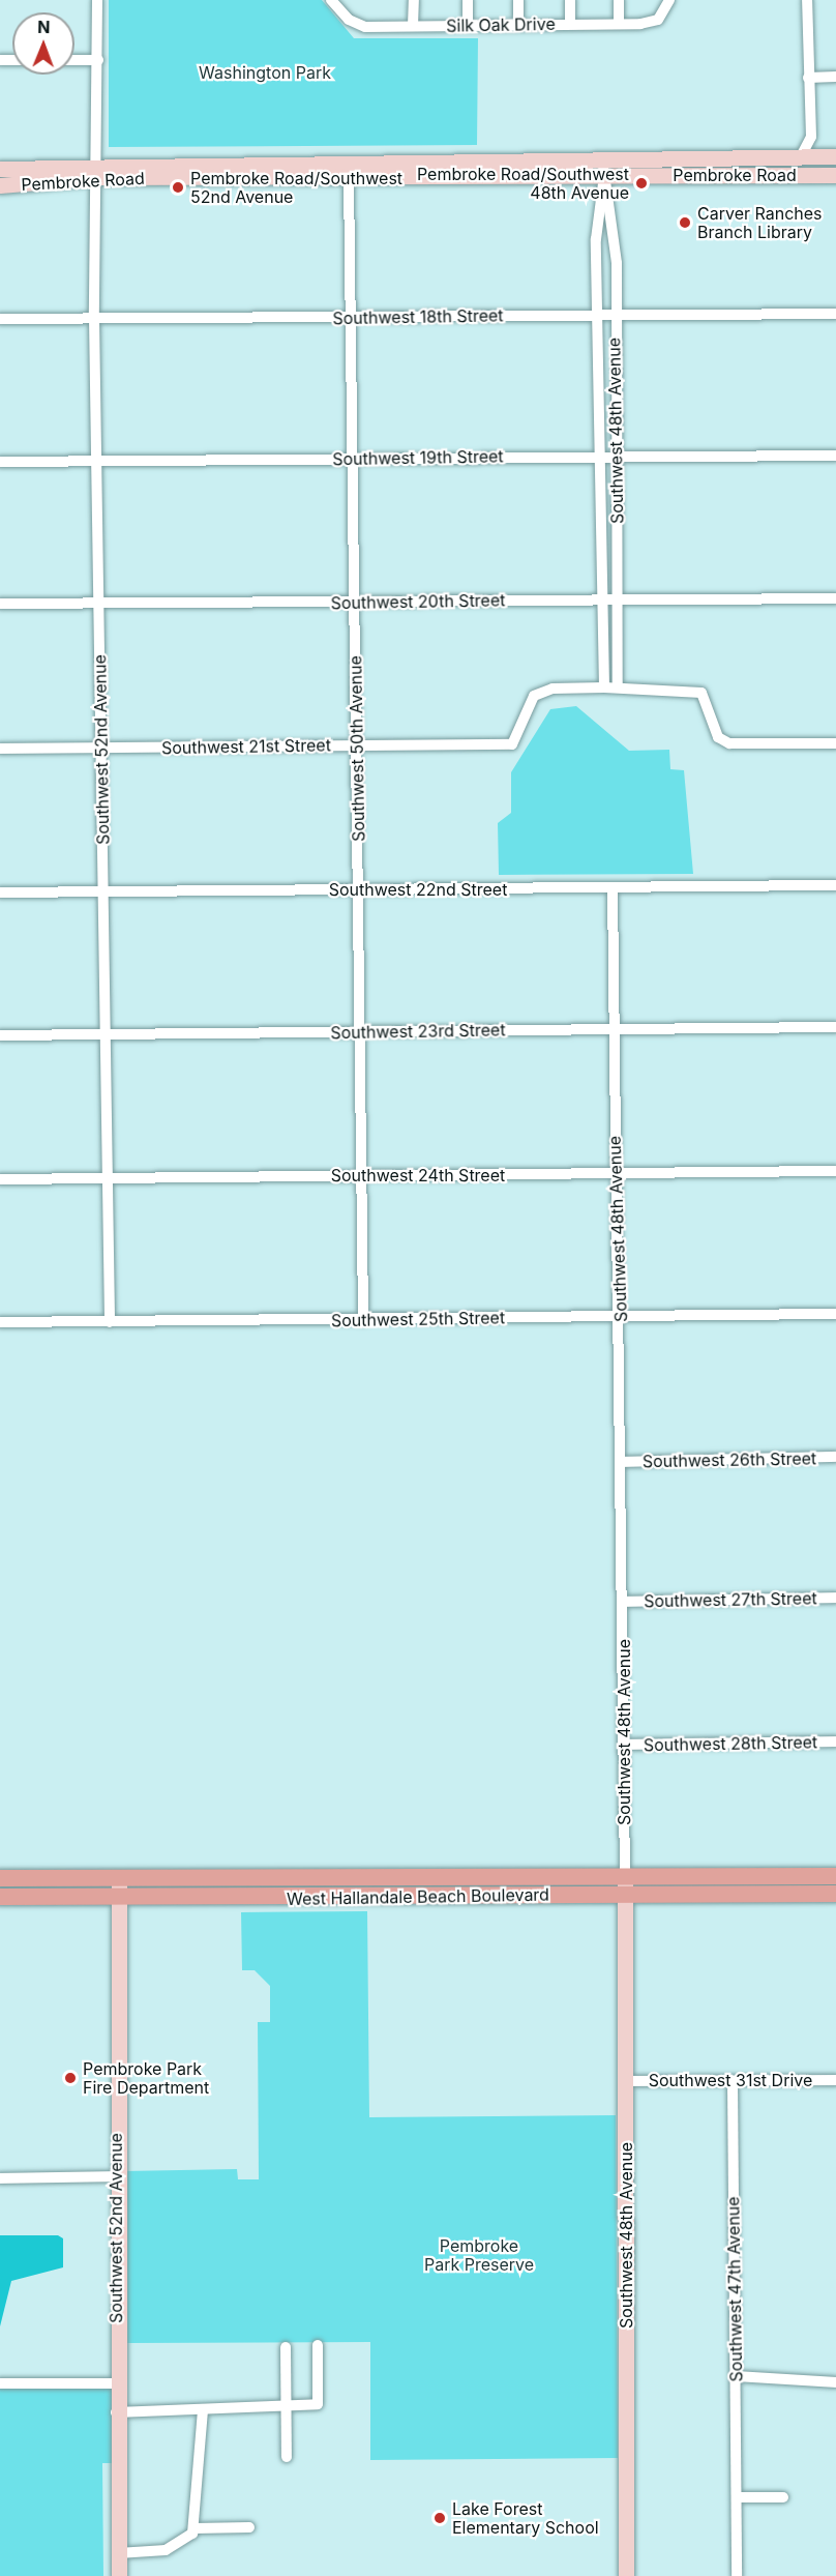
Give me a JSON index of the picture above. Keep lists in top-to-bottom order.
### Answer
{
  "streets": {
    "main road": [
      "Pembroke Road",
      "Southwest 48th Avenue",
      "Southwest 52nd Avenue",
      "West Hallandale Beach Boulevard"
    ],
    "street": [
      "Silk Oak Drive",
      "Southwest 18th Street",
      "Southwest 19th Street",
      "Southwest 20th Street",
      "Southwest 21st Street",
      "Southwest 50th Avenue",
      "Southwest 22nd Street",
      "Southwest 23rd Street",
      "Southwest 24th Street",
      "Southwest 25th Street",
      "Southwest 26th Street",
      "Southwest 27th Street",
      "Southwest 28th Street",
      "Southwest 31st Drive",
      "Southwest 47th Avenue"
    ]
  },
  "crossings": [
    ["Pembroke Road", "Southwest 48th Avenue"],
    ["Pembroke Road", "Southwest 50th Avenue"],
    ["Pembroke Road", "Southwest 52nd Avenue"],
    ["Southwest 18th Street", "Southwest 48th Avenue"],
    ["Southwest 18th Street", "Southwest 50th Avenue"],
    ["Southwest 18th Street", "Southwest 52nd Avenue"],
    ["Southwest 48th Avenue", "Southwest 19th Street"],
    ["Southwest 48th Avenue", "Southwest 20th Street"],
    ["Southwest 48th Avenue", "Southwest 21st Street"],
    ["Southwest 48th Avenue", "Southwest 22nd Street"],
    ["Southwest 48th Avenue", "Southwest 23rd Street"],
    ["Southwest 48th Avenue", "Southwest 24th Street"],
    ["Southwest 48th Avenue", "Southwest 25th Street"],
    ["Southwest 48th Avenue", "Southwest 26th Street"],
    ["Southwest 48th Avenue", "Southwest 27th Street"],
    ["Southwest 48th Avenue", "Southwest 28th Street"],
    ["Southwest 48th Avenue", "West Hallandale Beach Boulevard"],
    ["Southwest 48th Avenue", "Southwest 31st Drive"],
    ["Southwest 19th Street", "Southwest 50th Avenue"],
    ["Southwest 19th Street", "Southwest 52nd Avenue"],
    ["Southwest 20th Street", "Southwest 50th Avenue"],
    ["Southwest 20th Street", "Southwest 52nd Avenue"],
    ["Southwest 21st Street", "Southwest 50th Avenue"],
    ["Southwest 21st Street", "Southwest 52nd Avenue"],
    ["Southwest 50th Avenue", "Southwest 22nd Street"],
    ["Southwest 50th Avenue", "Southwest 23rd Street"],
    ["Southwest 50th Avenue", "Southwest 24th Street"],
    ["Southwest 50th Avenue", "Southwest 25th Street"],
    ["Southwest 52nd Avenue", "Southwest 22nd Street"],
    ["Southwest 52nd Avenue", "Southwest 23rd Street"],
    ["Southwest 52nd Avenue", "Southwest 24th Street"],
    ["Southwest 52nd Avenue", "Southwest 25th Street"],
    ["Southwest 52nd Avenue", "West Hallandale Beach Boulevard"],
    ["Southwest 31st Drive", "Southwest 47th Avenue"]
  ],
  "parks": ["Washington Park", "Pembroke Park Preserve"],
  "places": [
    "Pembroke Road/Southwest 48th Avenue",
    "Pembroke Road/Southwest 52nd Avenue",
    "Carver Ranches Branch Library",
    "Pembroke Park Fire Department",
    "Lake Forest Elementary School"
  ],
  "north": "top"
}
